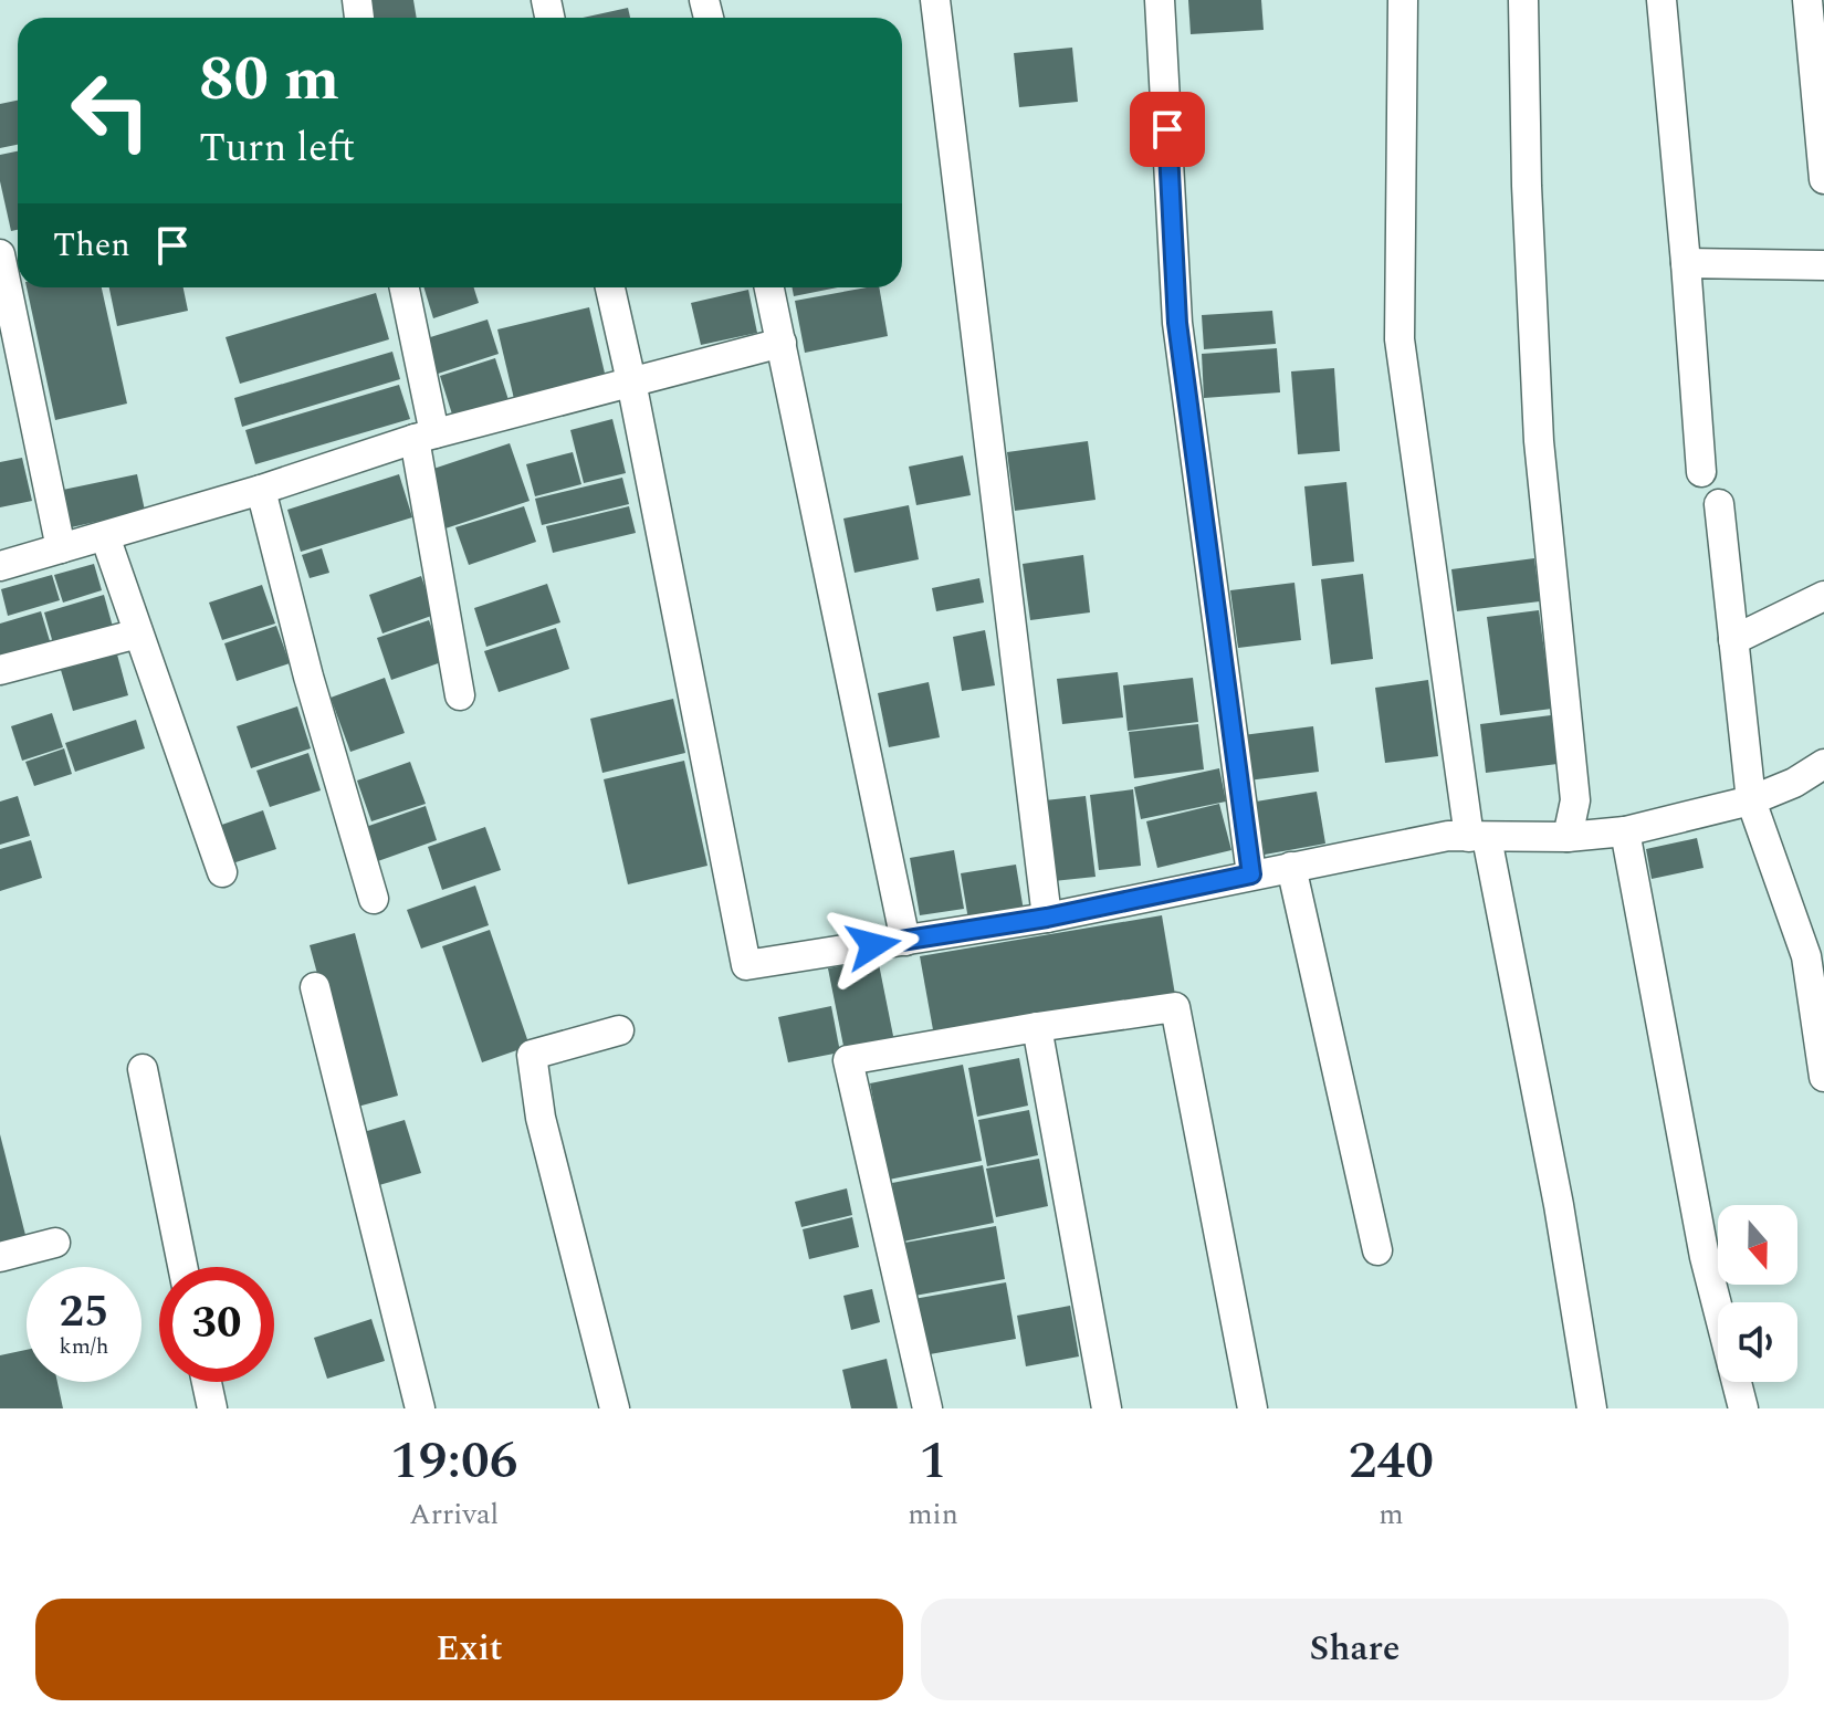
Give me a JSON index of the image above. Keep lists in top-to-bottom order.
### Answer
{
  "north": "bottom",
  "page": {
    "turn": ["80 m", "Turn left"],
    "then": "Then",
    "speed": "25 km/h",
    "limit": "30",
    "eta": [
      "19:06",
      "Arrival",
      "1",
      "min",
      "240",
      "m"
    ],
    "buttons": ["Exit", "Share"]
  }
}
